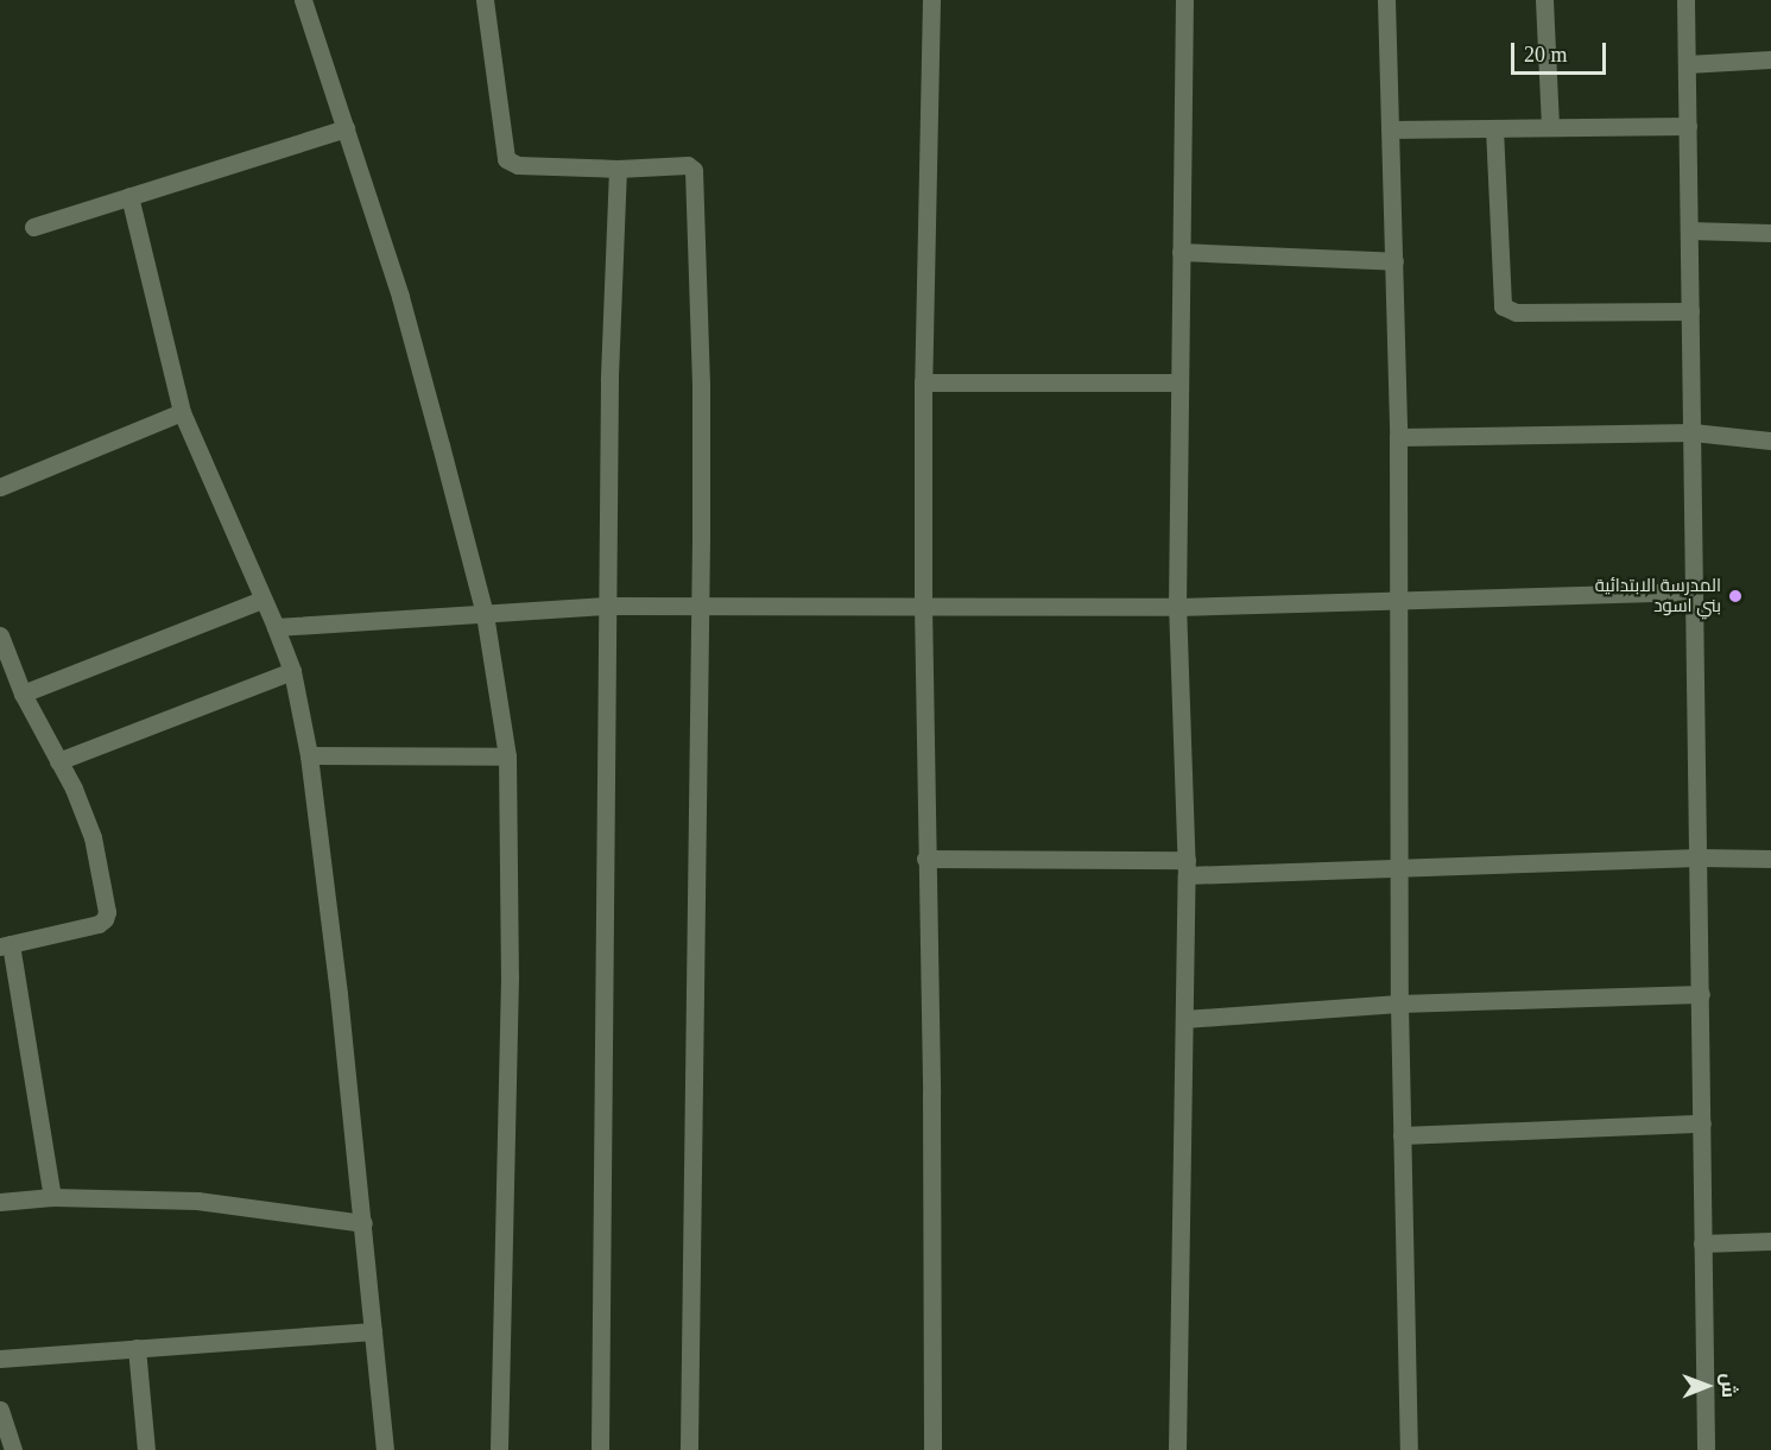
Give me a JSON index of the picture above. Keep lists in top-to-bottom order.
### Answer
{
  "places": ["المدرسة الابتدائية بني اسود"],
  "scale_bar": "20 m",
  "north": "right"
}
